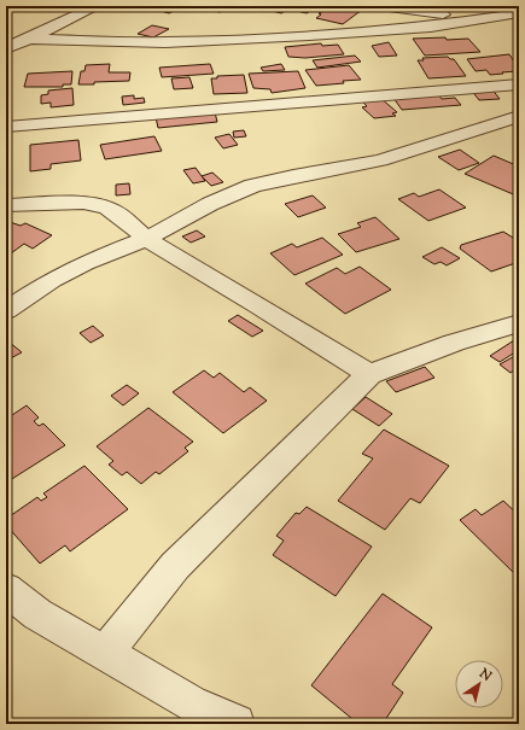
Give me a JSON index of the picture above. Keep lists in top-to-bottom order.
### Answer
{
  "north": "top right"
}
